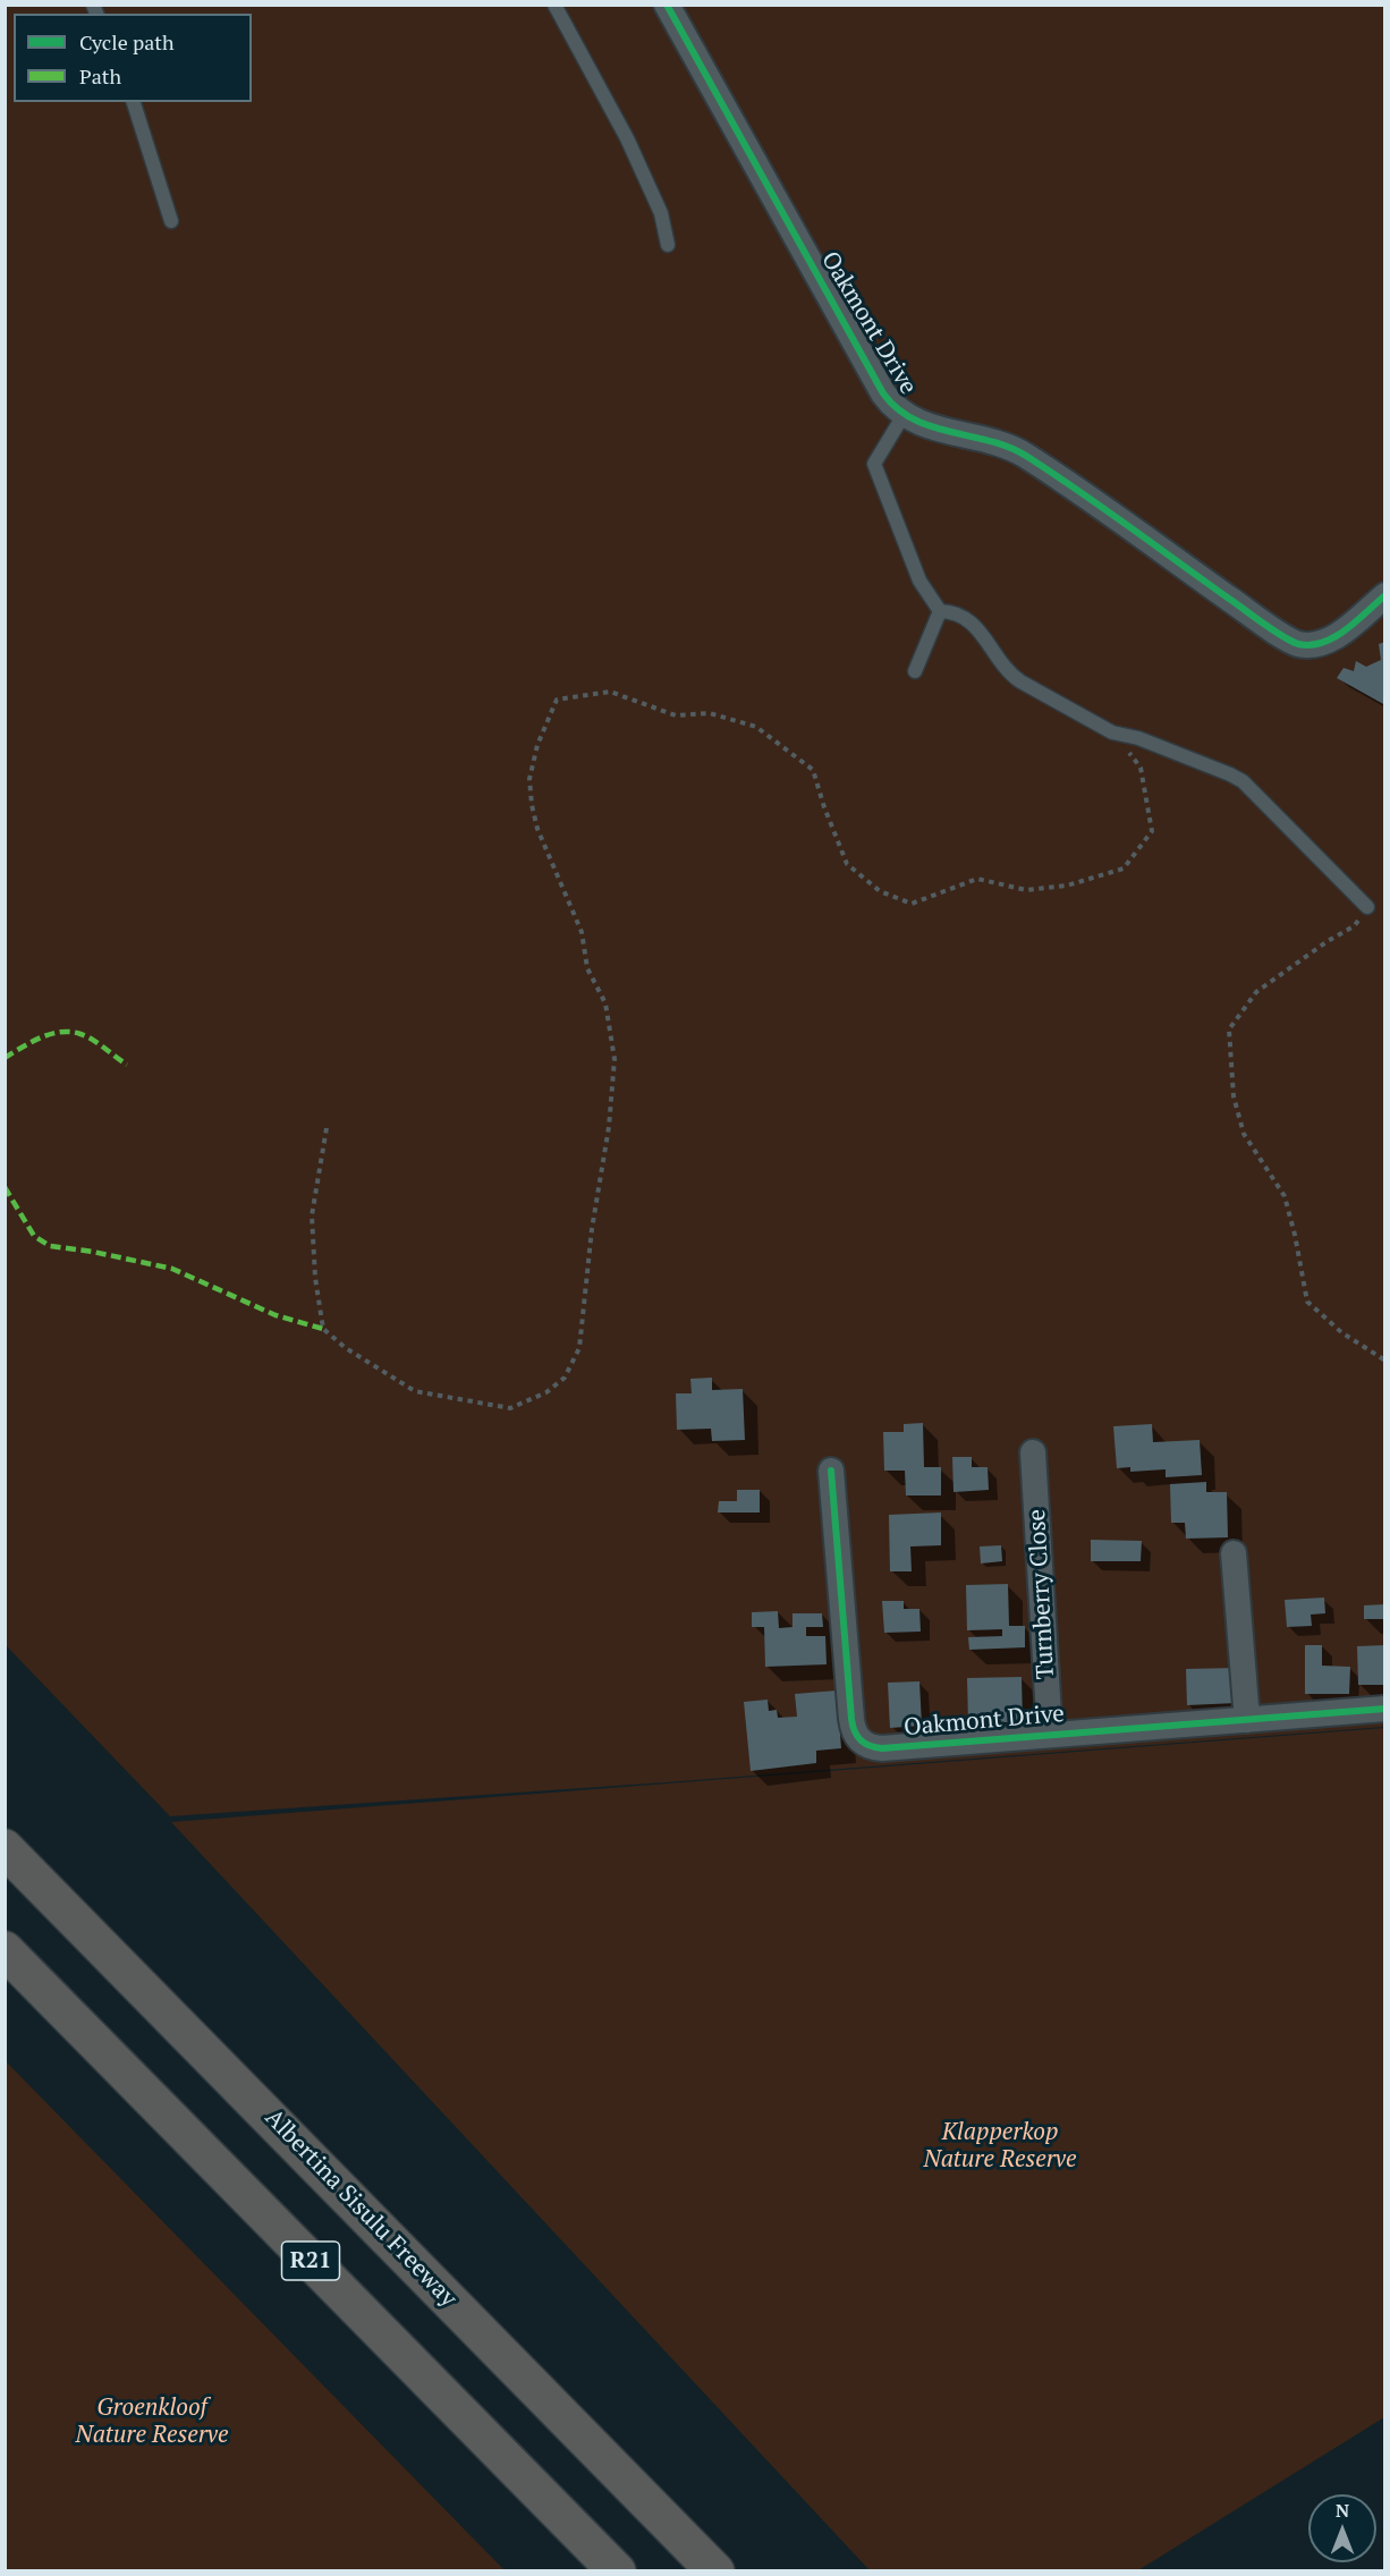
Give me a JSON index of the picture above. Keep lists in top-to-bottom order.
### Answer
{
  "streets": {
    "highway": ["Albertina Sisulu Freeway", "R21"],
    "street": ["Oakmont Drive", "Turnberry Close"]
  },
  "crossings": [
    ["Oakmont Drive", "Turnberry Close"]
  ],
  "parks": ["Klapperkop Nature Reserve", "Groenkloof Nature Reserve"],
  "legend": ["Cycle path", "Path"],
  "north": "top"
}
